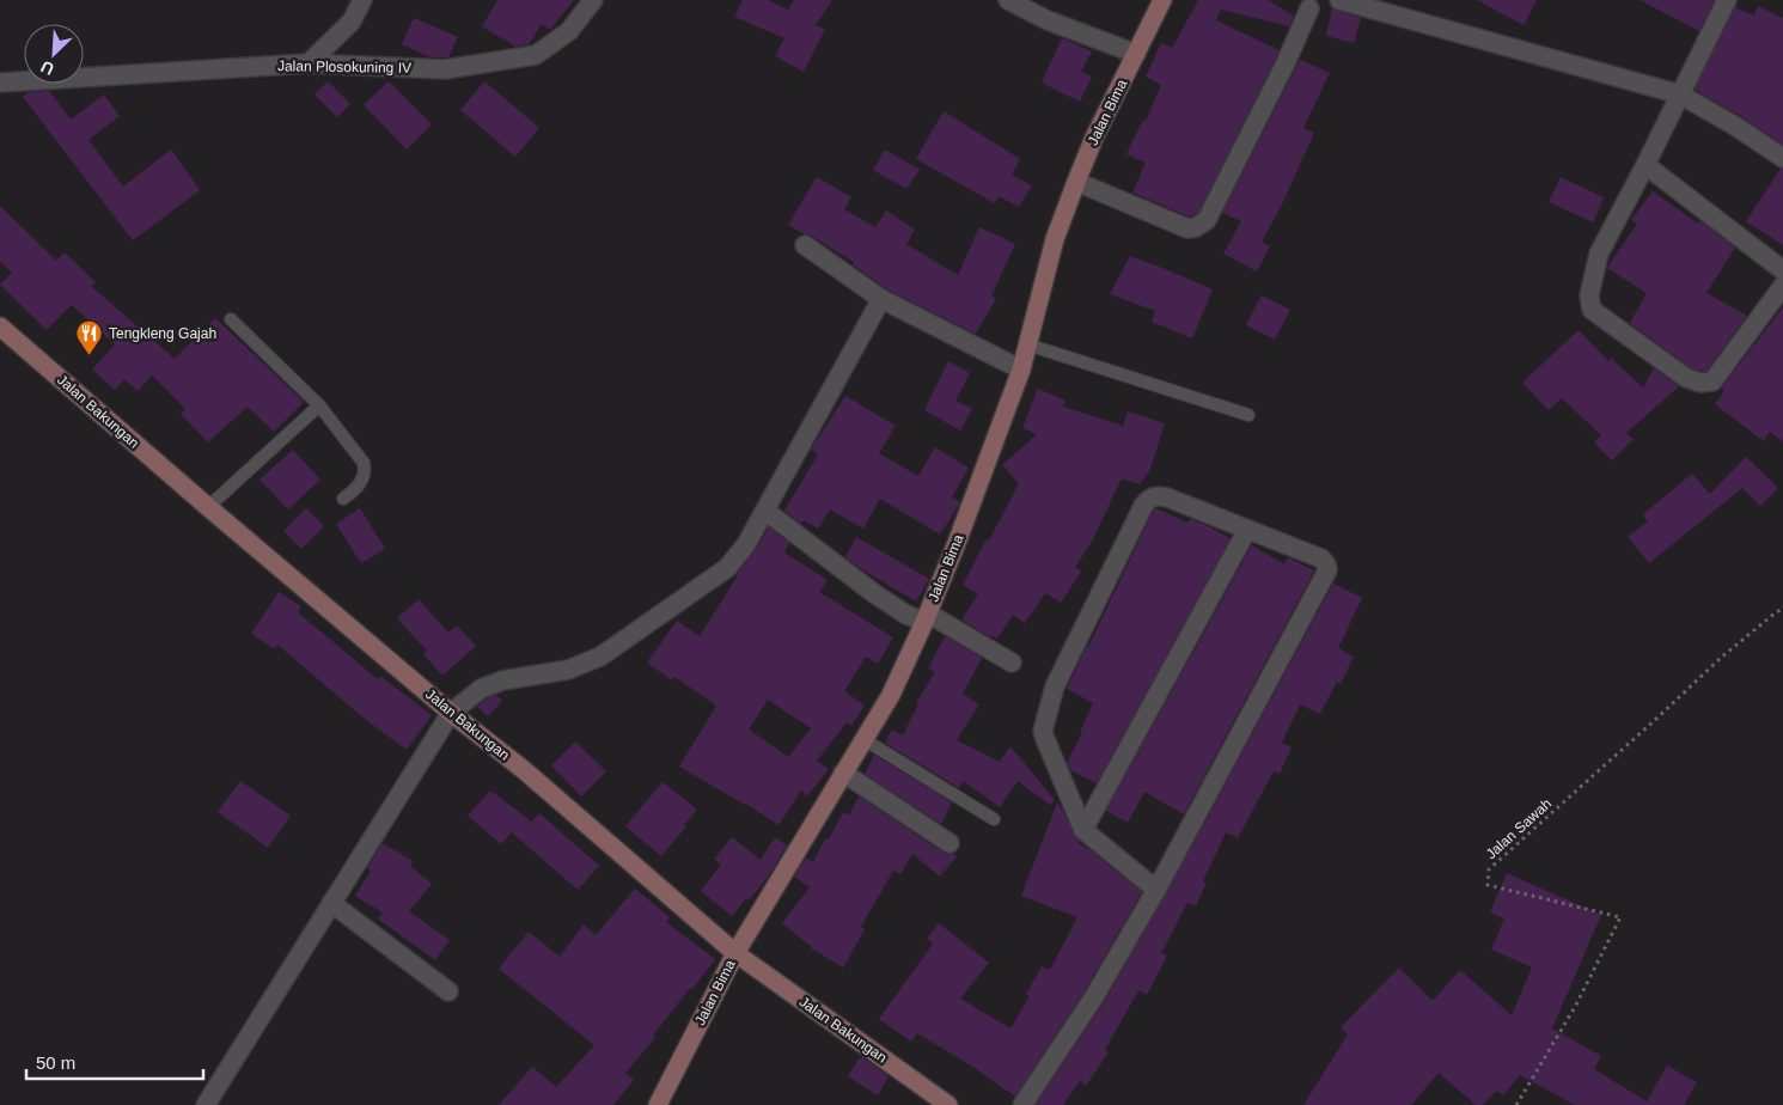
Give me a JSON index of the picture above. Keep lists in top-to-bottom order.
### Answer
{
  "streets": {
    "street": ["Jalan Plosokuning IV", "Jalan Bima", "Jalan Bakungan"],
    "path": ["Jalan Sawah"]
  },
  "crossings": [
    ["Jalan Bima", "Jalan Bakungan"]
  ],
  "places": {
    "restaurant": ["Tengkleng Gajah"]
  },
  "scale_bar": "50 m",
  "north": "bottom left"
}
